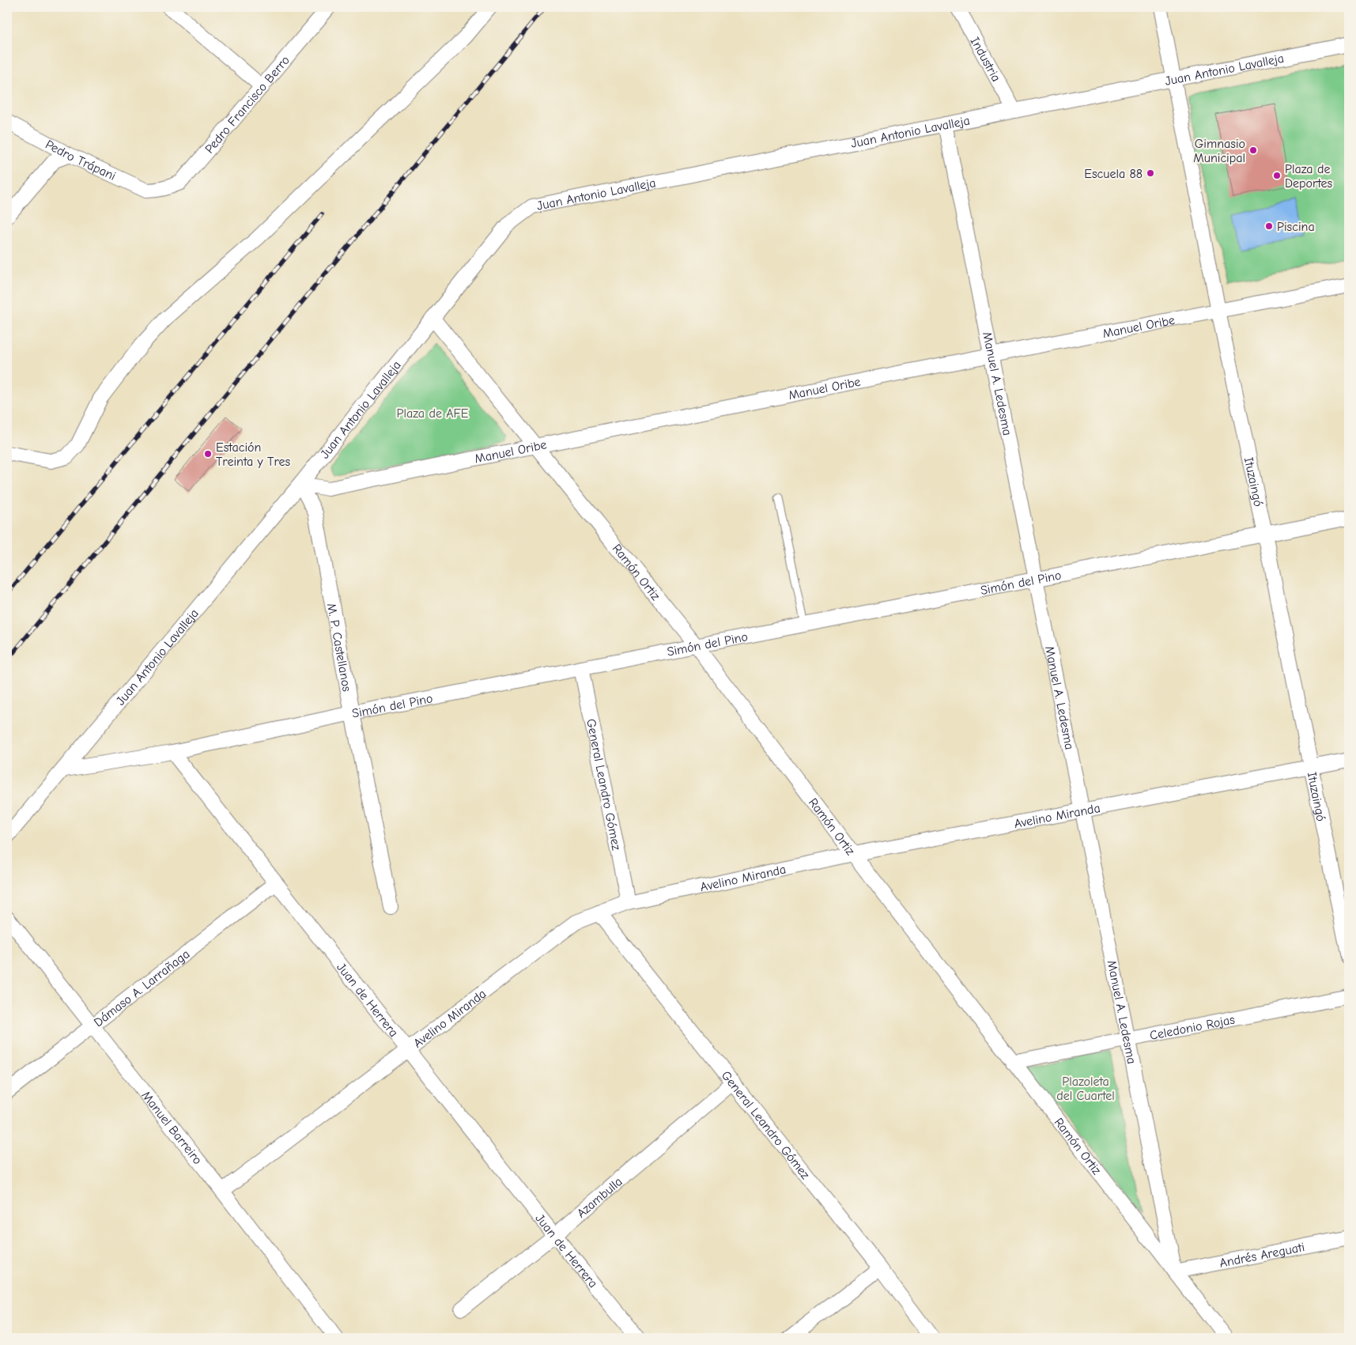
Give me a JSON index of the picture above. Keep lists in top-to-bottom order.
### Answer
{
  "streets": {
    "street": [
      "Industria",
      "Juan Antonio Lavalleja",
      "Pedro Francisco Berro",
      "Pedro Trápani",
      "Manuel Oribe",
      "Manuel A. Ledesma",
      "Ituzaingó",
      "Ramón Ortiz",
      "Simón del Pino",
      "M. P. Castellanos",
      "General Leandro Gómez",
      "Avelino Miranda",
      "Dámaso A. Larrañaga",
      "Juan de Herrera",
      "Celedonio Rojas",
      "Manuel Barreiro",
      "Azambulla",
      "Andrés Areguati"
    ]
  },
  "crossings": [
    ["Industria", "Juan Antonio Lavalleja"],
    ["Juan Antonio Lavalleja", "Manuel Oribe"],
    ["Juan Antonio Lavalleja", "Manuel A. Ledesma"],
    ["Juan Antonio Lavalleja", "Ituzaingó"],
    ["Juan Antonio Lavalleja", "Ramón Ortiz"],
    ["Juan Antonio Lavalleja", "Simón del Pino"],
    ["Juan Antonio Lavalleja", "M. P. Castellanos"],
    ["Pedro Francisco Berro", "Pedro Trápani"],
    ["Manuel Oribe", "Manuel A. Ledesma"],
    ["Manuel Oribe", "Ituzaingó"],
    ["Manuel Oribe", "Ramón Ortiz"],
    ["Manuel Oribe", "M. P. Castellanos"],
    ["Manuel A. Ledesma", "Ramón Ortiz"],
    ["Manuel A. Ledesma", "Simón del Pino"],
    ["Manuel A. Ledesma", "Avelino Miranda"],
    ["Manuel A. Ledesma", "Celedonio Rojas"],
    ["Manuel A. Ledesma", "Andrés Areguati"],
    ["Ituzaingó", "Simón del Pino"],
    ["Ituzaingó", "Avelino Miranda"],
    ["Ramón Ortiz", "Simón del Pino"],
    ["Ramón Ortiz", "Avelino Miranda"],
    ["Ramón Ortiz", "Celedonio Rojas"],
    ["Ramón Ortiz", "Andrés Areguati"],
    ["Simón del Pino", "M. P. Castellanos"],
    ["Simón del Pino", "General Leandro Gómez"],
    ["Simón del Pino", "Juan de Herrera"],
    ["General Leandro Gómez", "Avelino Miranda"],
    ["General Leandro Gómez", "Azambulla"],
    ["Avelino Miranda", "Juan de Herrera"],
    ["Avelino Miranda", "Manuel Barreiro"],
    ["Dámaso A. Larrañaga", "Juan de Herrera"],
    ["Dámaso A. Larrañaga", "Manuel Barreiro"],
    ["Juan de Herrera", "Azambulla"]
  ],
  "parks": ["Plaza de AFE", "Plazoleta del Cuartel"],
  "places": [
    "Gimnasio Municipal",
    "Escuela 88",
    "Plaza de Deportes",
    "Piscina",
    "Estación Treinta y Tres"
  ]
}
